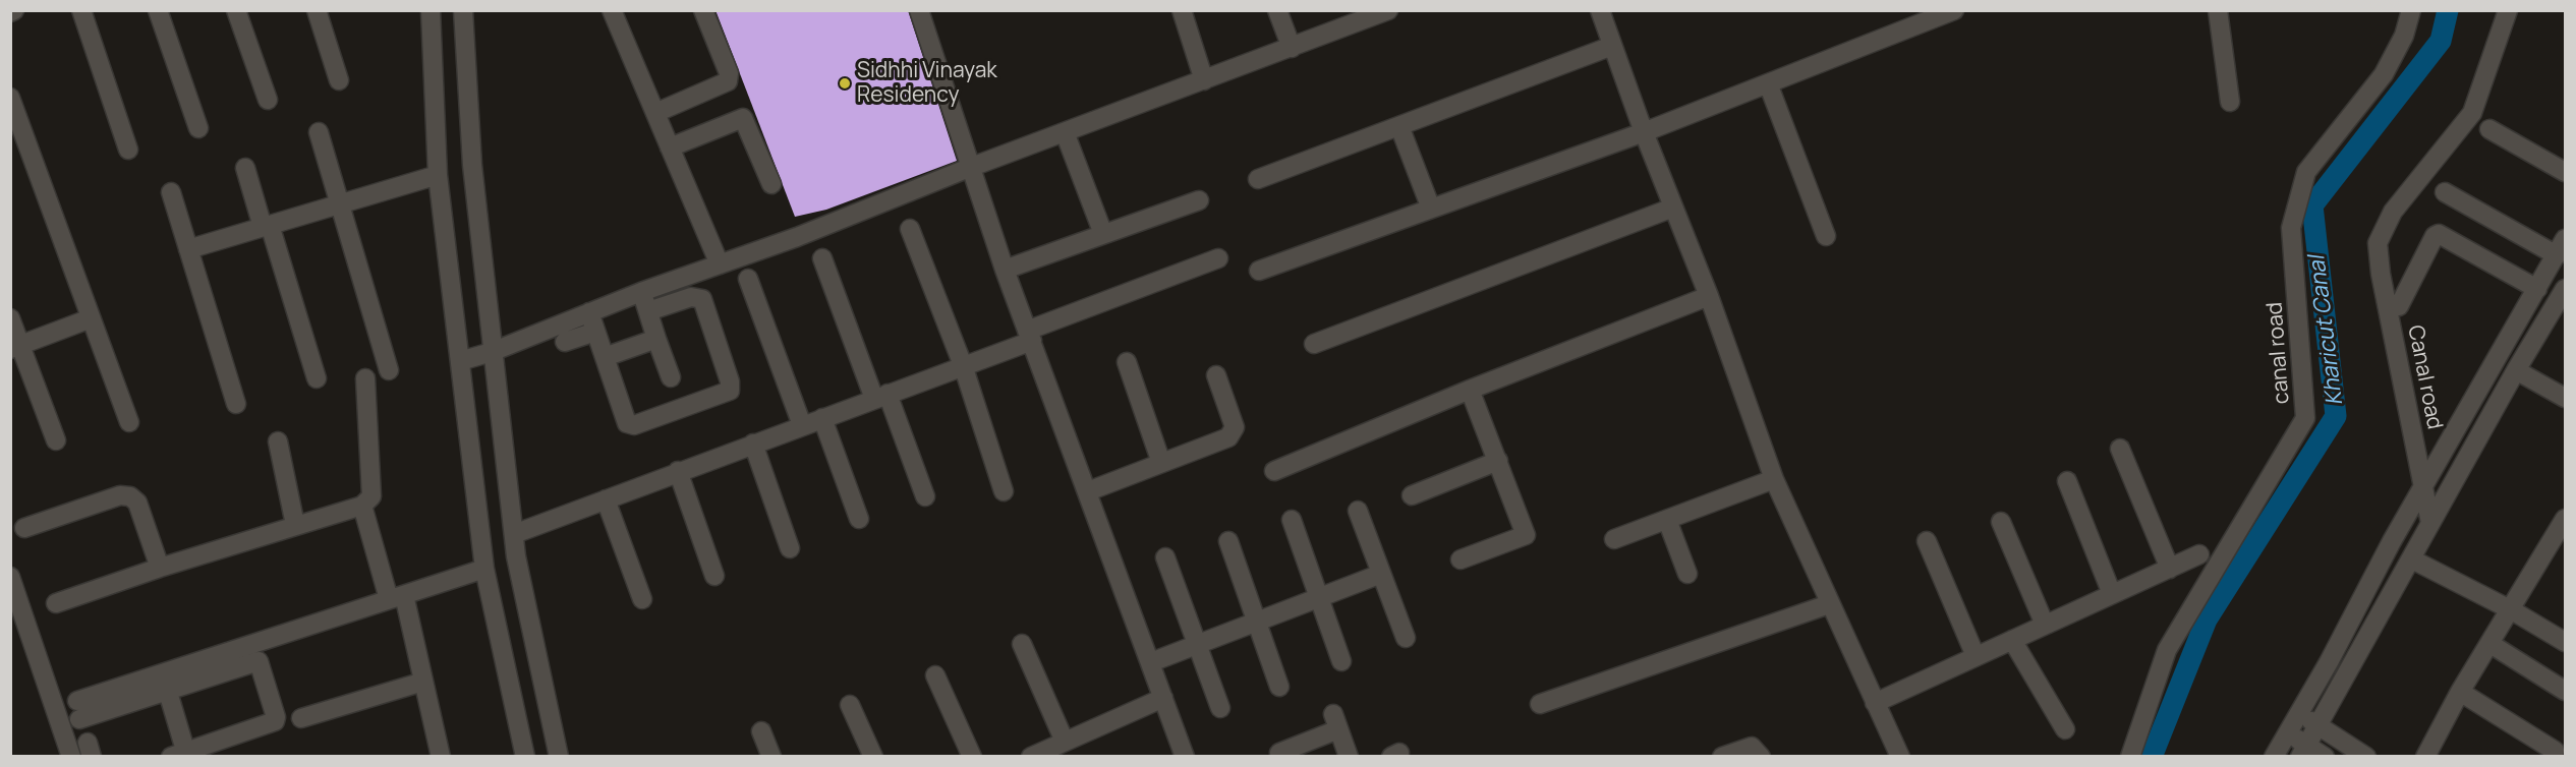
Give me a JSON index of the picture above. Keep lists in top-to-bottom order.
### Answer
{
  "streets": {
    "street": ["canal road", "Canal road"]
  },
  "water": ["Kharicut Canal"],
  "places": ["Sidhhi Vinayak Residency"]
}
